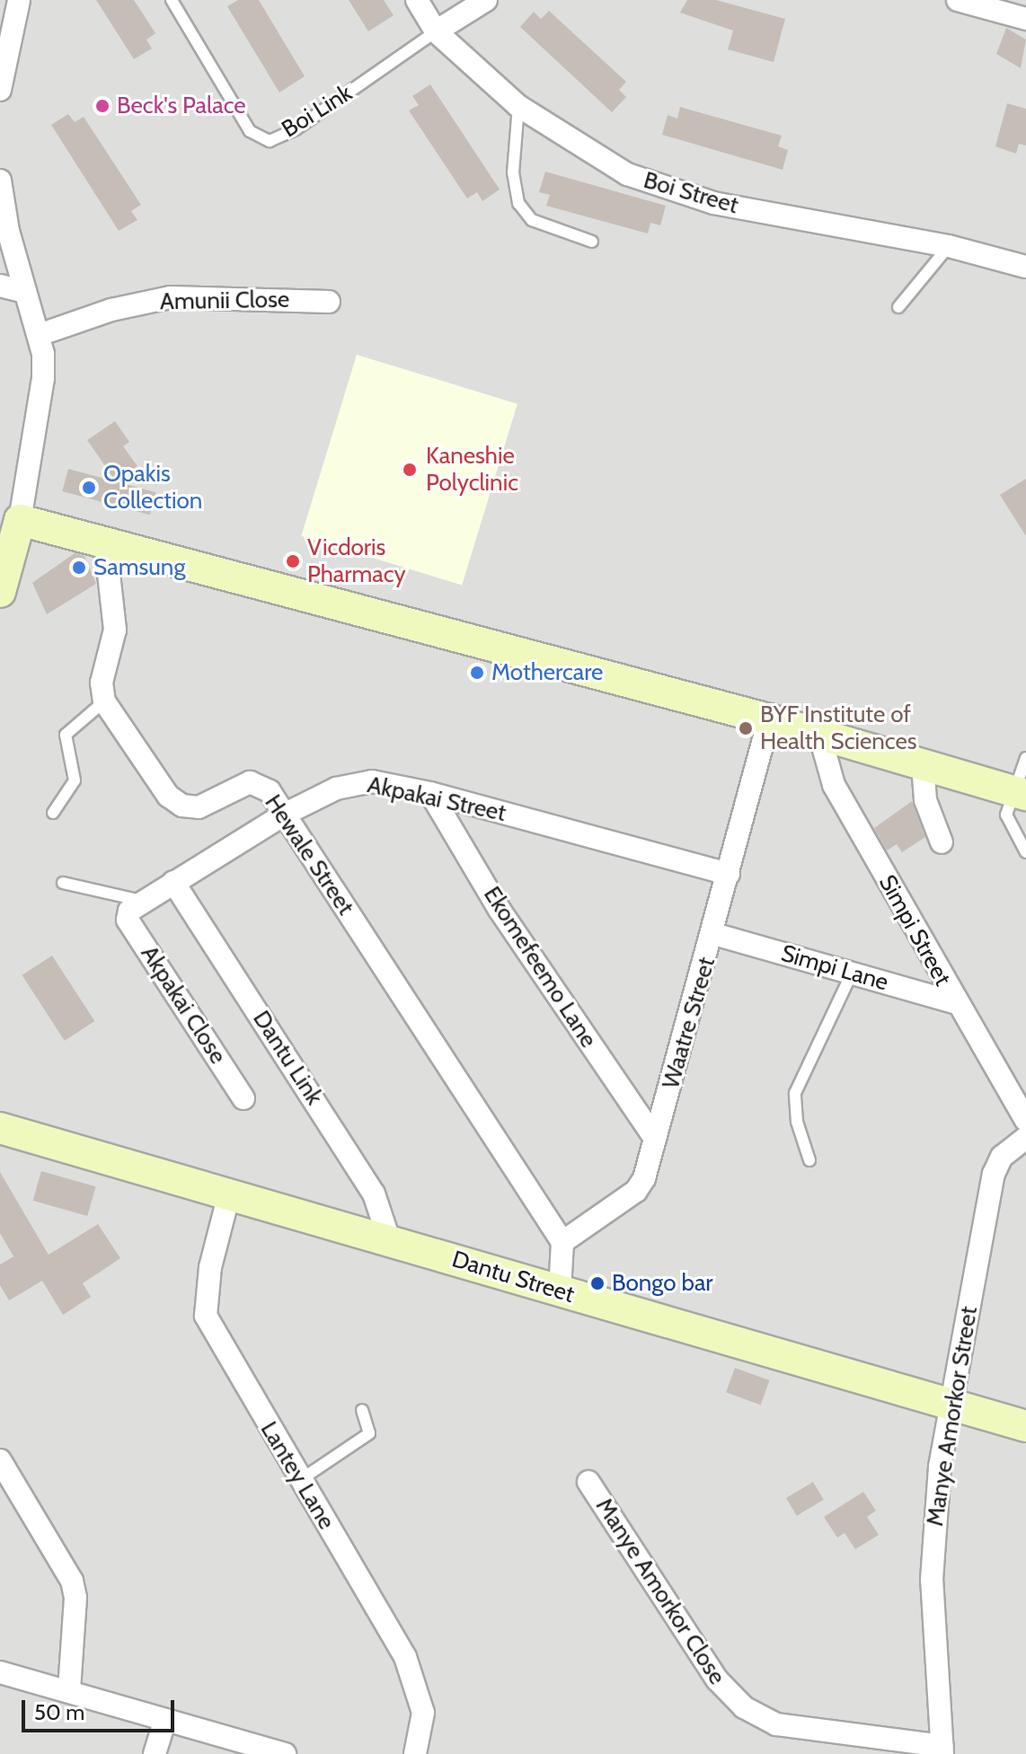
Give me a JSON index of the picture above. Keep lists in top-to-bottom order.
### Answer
{
  "streets": {
    "street": [
      "Boi Street",
      "Amunii Close",
      "Akpakai Street",
      "Hewale Street",
      "Simpi Street",
      "Ekomefeemo Lane",
      "Simpi Lane",
      "Akpakai Close",
      "Waatre Street",
      "Dantu Link",
      "Dantu Street",
      "Manye Amorkor Street",
      "Lantey Lane",
      "Manye Amorkor Close"
    ],
    "lane": ["Boi Link"]
  },
  "crossings": [
    ["Boi Link", "Boi Street"],
    ["Akpakai Street", "Hewale Street"],
    ["Akpakai Street", "Ekomefeemo Lane"],
    ["Akpakai Street", "Akpakai Close"],
    ["Akpakai Street", "Waatre Street"],
    ["Akpakai Street", "Dantu Link"],
    ["Hewale Street", "Waatre Street"],
    ["Simpi Street", "Simpi Lane"],
    ["Ekomefeemo Lane", "Waatre Street"],
    ["Simpi Lane", "Waatre Street"],
    ["Dantu Link", "Dantu Street"],
    ["Dantu Street", "Manye Amorkor Street"],
    ["Dantu Street", "Lantey Lane"],
    ["Manye Amorkor Street", "Manye Amorkor Close"]
  ],
  "places": [
    "Beck's Palace",
    "Kaneshie Polyclinic",
    "Opakis Collection",
    "Vicdoris Pharmacy",
    "Samsung",
    "Mothercare",
    "BYF Institute of Health Sciences",
    "Bongo bar"
  ],
  "scale_bar": "50 m"
}
